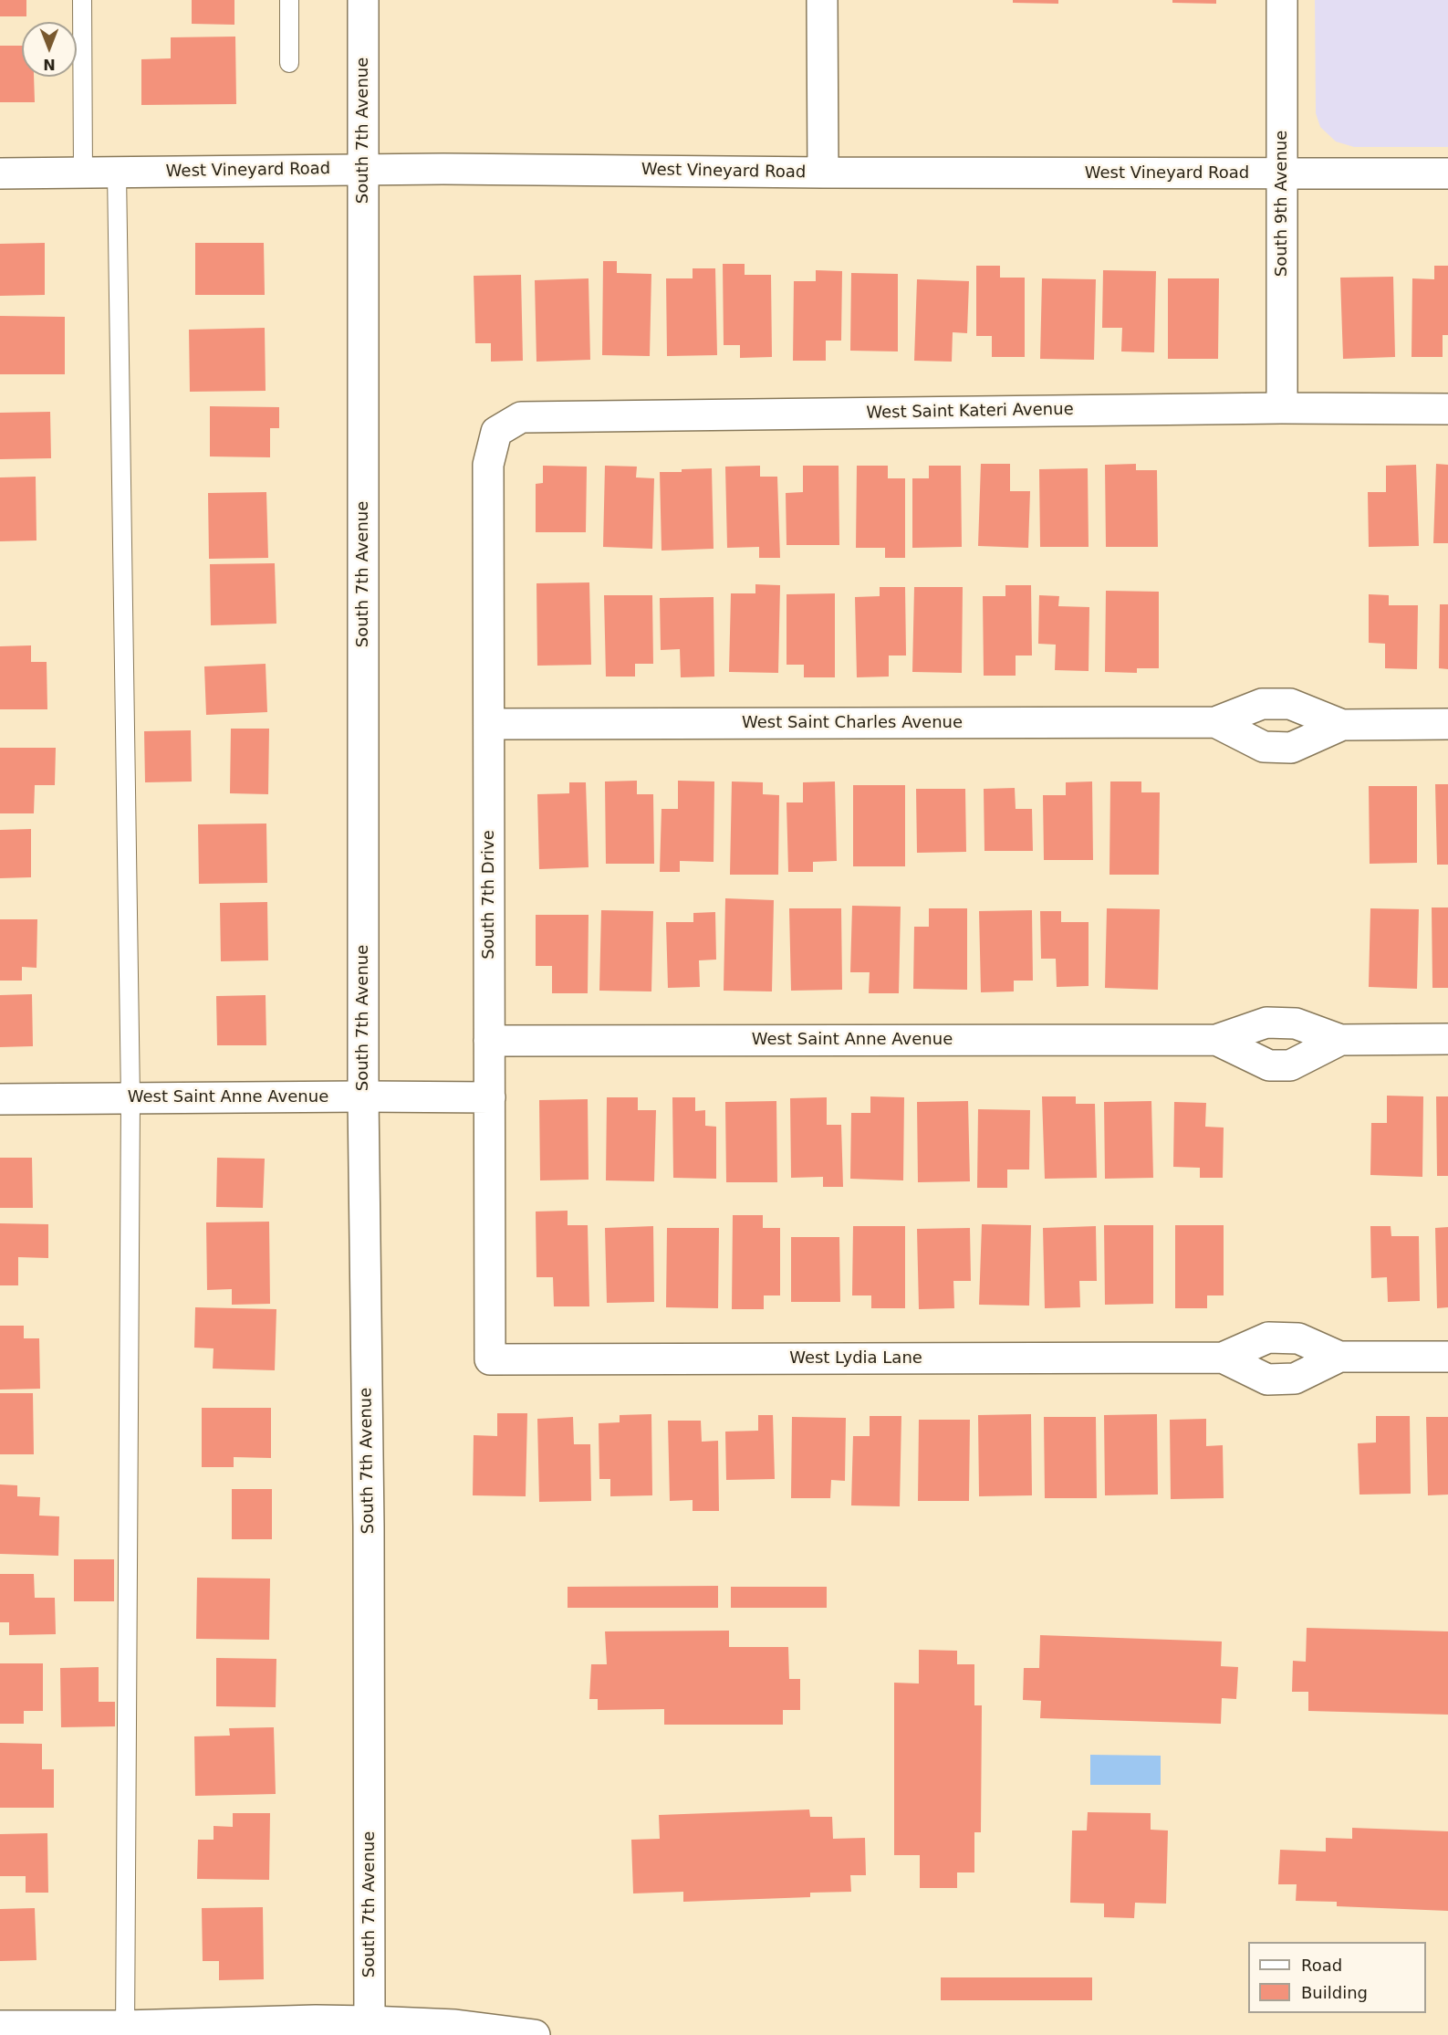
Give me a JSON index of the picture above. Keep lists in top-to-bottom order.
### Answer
{
  "streets": {
    "street": [
      "South 7th Avenue",
      "West Vineyard Road",
      "South 9th Avenue",
      "West Saint Kateri Avenue",
      "West Saint Charles Avenue",
      "South 7th Drive",
      "West Saint Anne Avenue",
      "West Lydia Lane"
    ]
  },
  "crossings": [
    ["South 7th Avenue", "West Vineyard Road"],
    ["South 7th Avenue", "West Saint Anne Avenue"],
    ["West Vineyard Road", "South 9th Avenue"],
    ["South 9th Avenue", "West Saint Kateri Avenue"],
    ["West Saint Kateri Avenue", "South 7th Drive"],
    ["West Saint Charles Avenue", "South 7th Drive"],
    ["South 7th Drive", "West Saint Anne Avenue"],
    ["South 7th Drive", "West Lydia Lane"]
  ],
  "legend": ["Road", "Building"],
  "north": "bottom"
}
